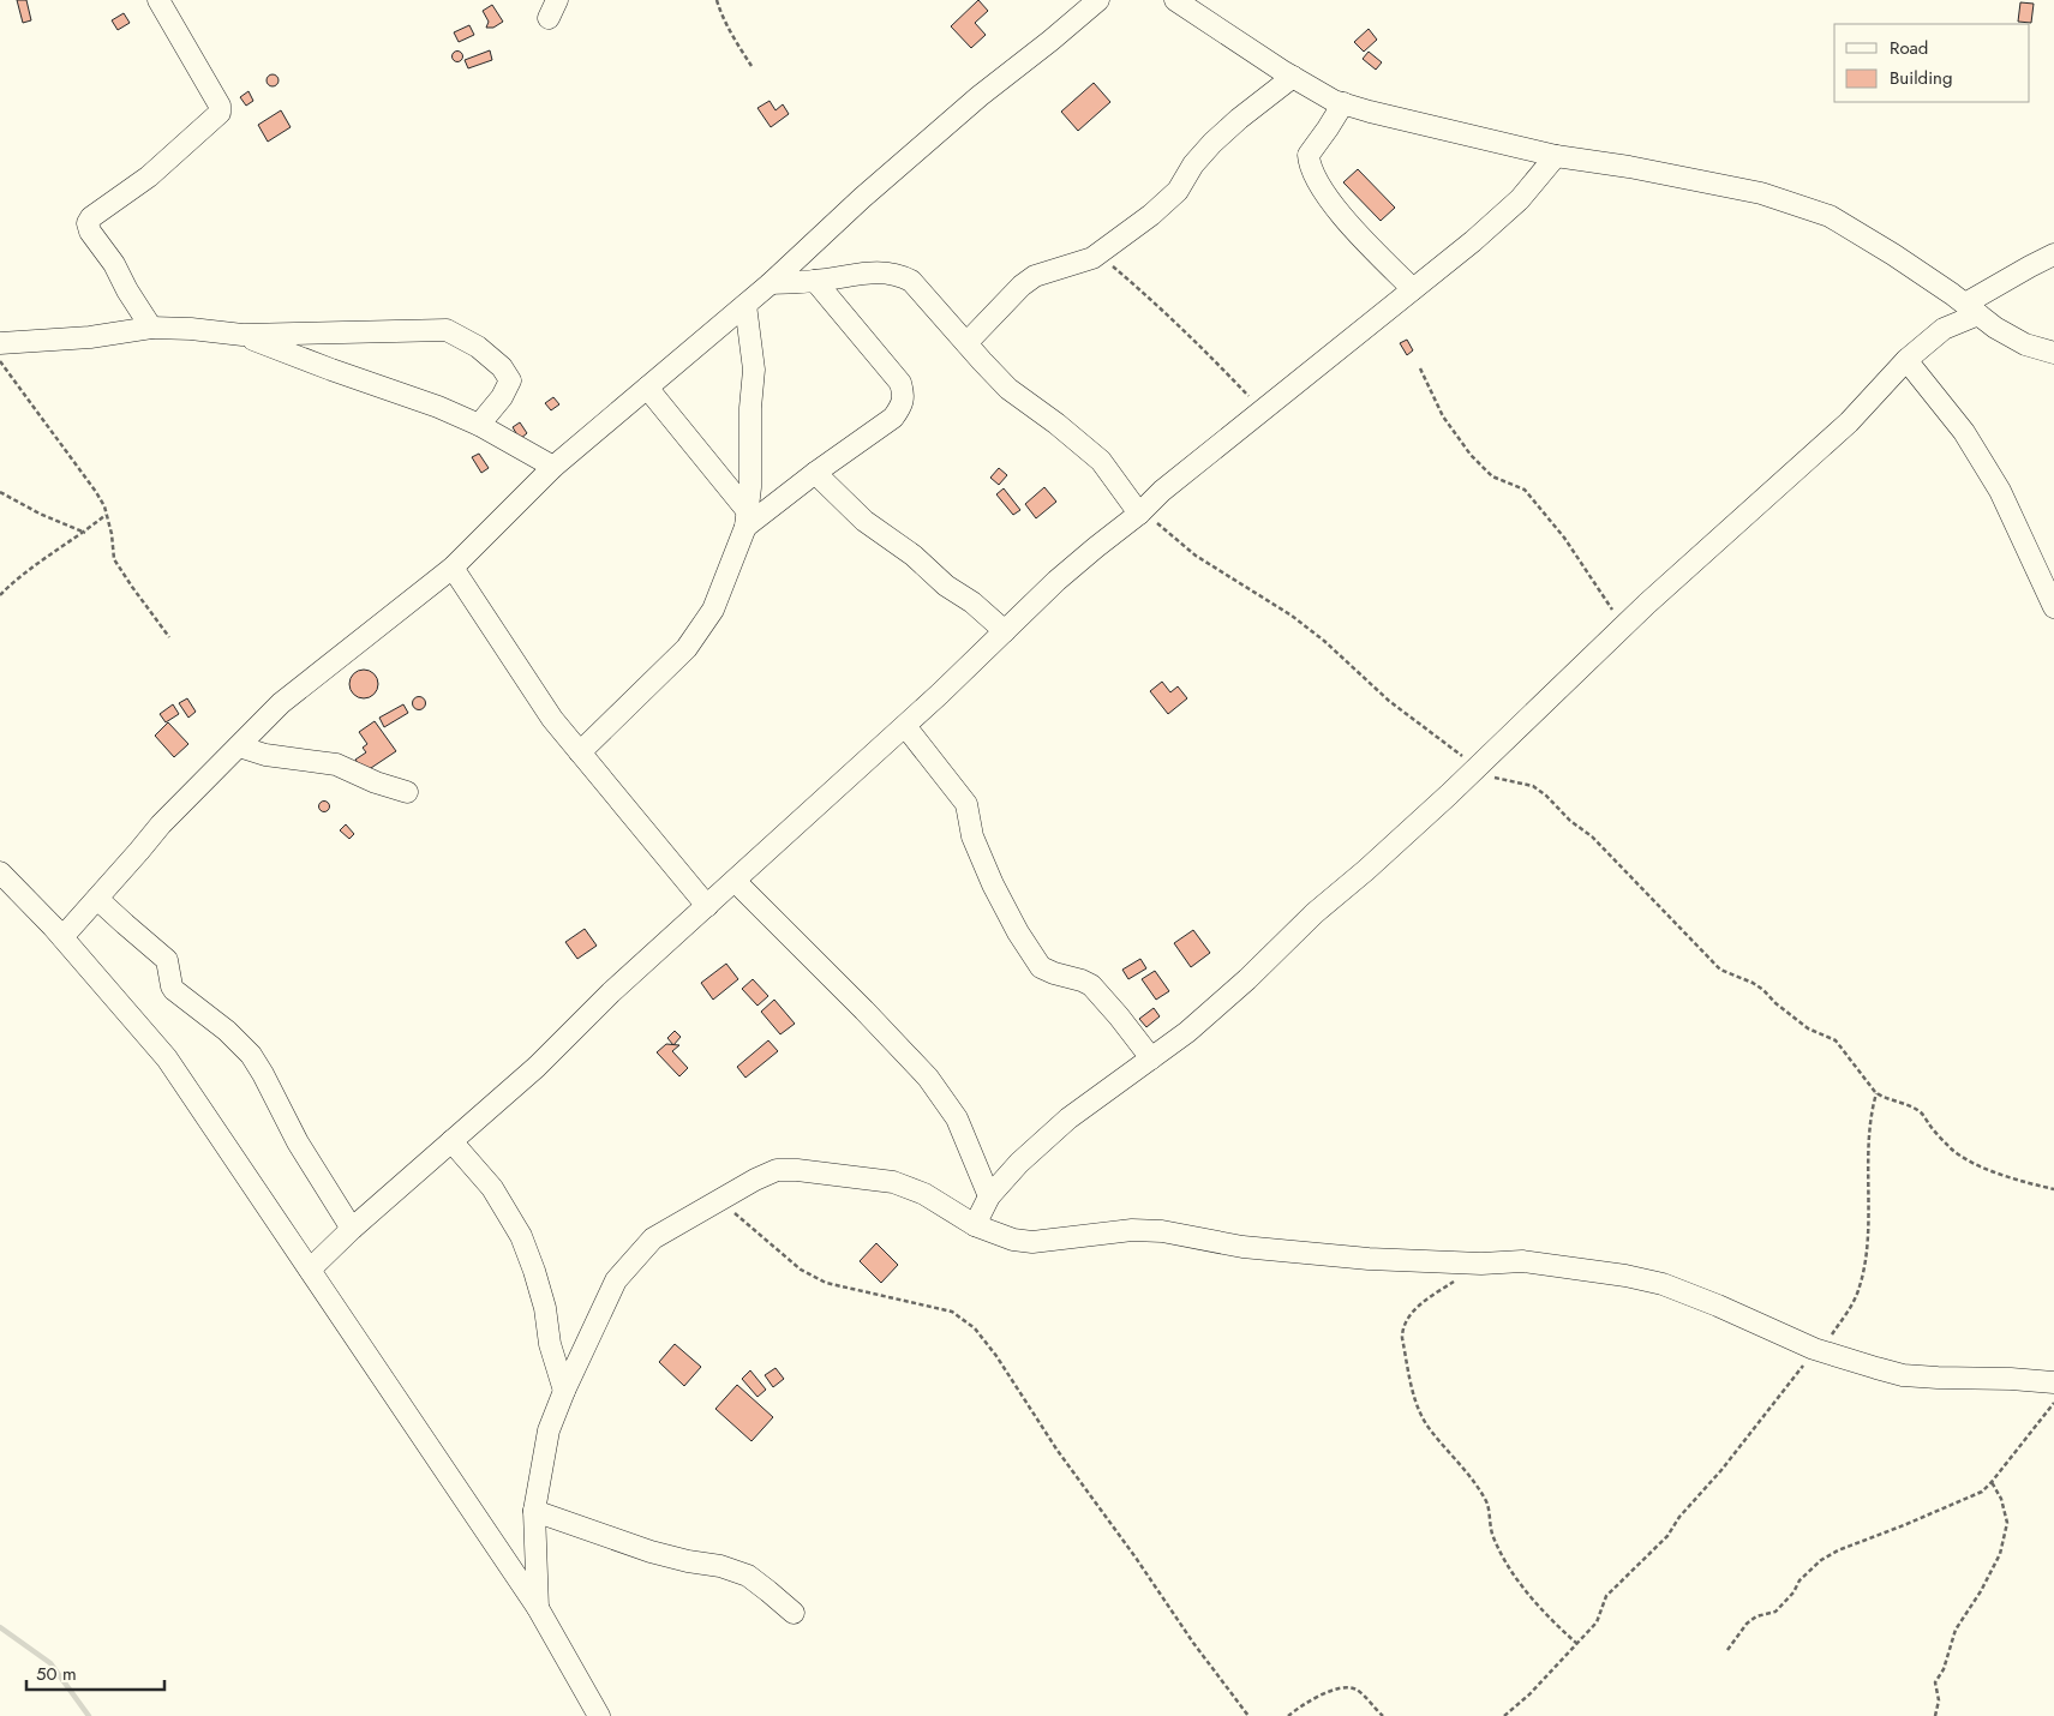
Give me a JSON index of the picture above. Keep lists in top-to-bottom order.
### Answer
{
  "legend": ["Road", "Building"],
  "scale_bar": "50 m"
}
